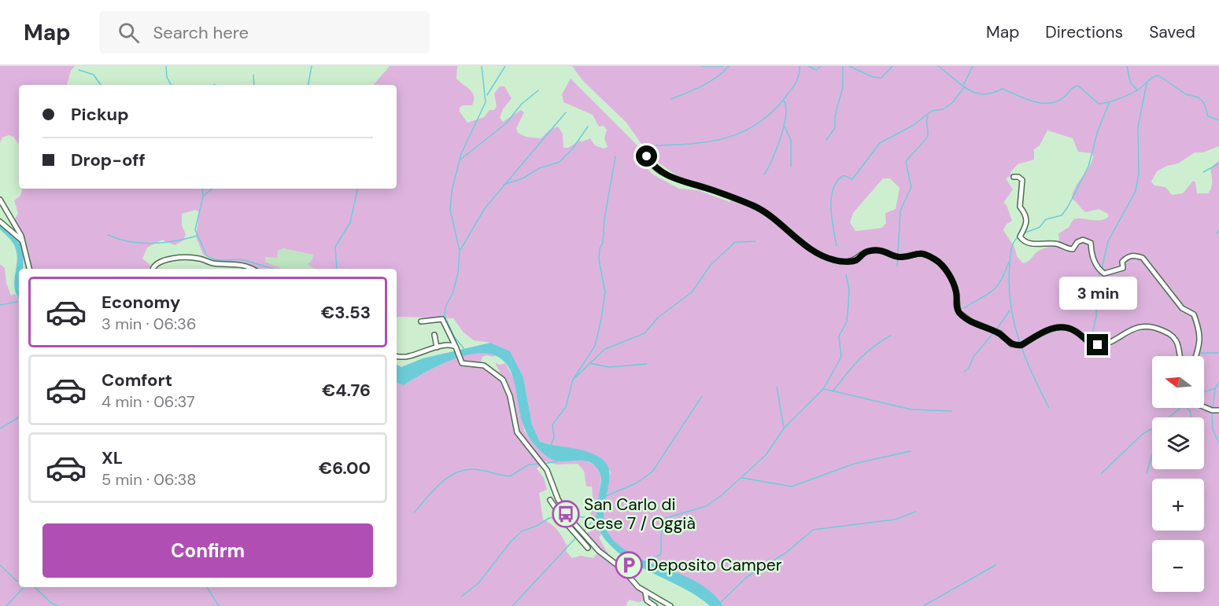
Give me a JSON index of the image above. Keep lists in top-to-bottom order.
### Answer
{
  "places": {
    "bus stop": ["San Carlo di Cese 7 / Oggià"],
    "parking": ["Deposito Camper"]
  },
  "north": "left",
  "page": {
    "header": "Map",
    "search": "Search here",
    "nav": ["Map", "Directions", "Saved"],
    "banner": ["Pickup", "Drop-off"],
    "bubble": "3 min",
    "list": [
      {
        "name": "Economy",
        "note": "3 min · 06:36",
        "value": "€3.53"
      },
      {
        "name": "Comfort",
        "note": "4 min · 06:37",
        "value": "€4.76"
      },
      {
        "name": "XL",
        "note": "5 min · 06:38",
        "value": "€6.00"
      }
    ],
    "map_buttons": ["+", "−"],
    "buttons": "Confirm"
  }
}
